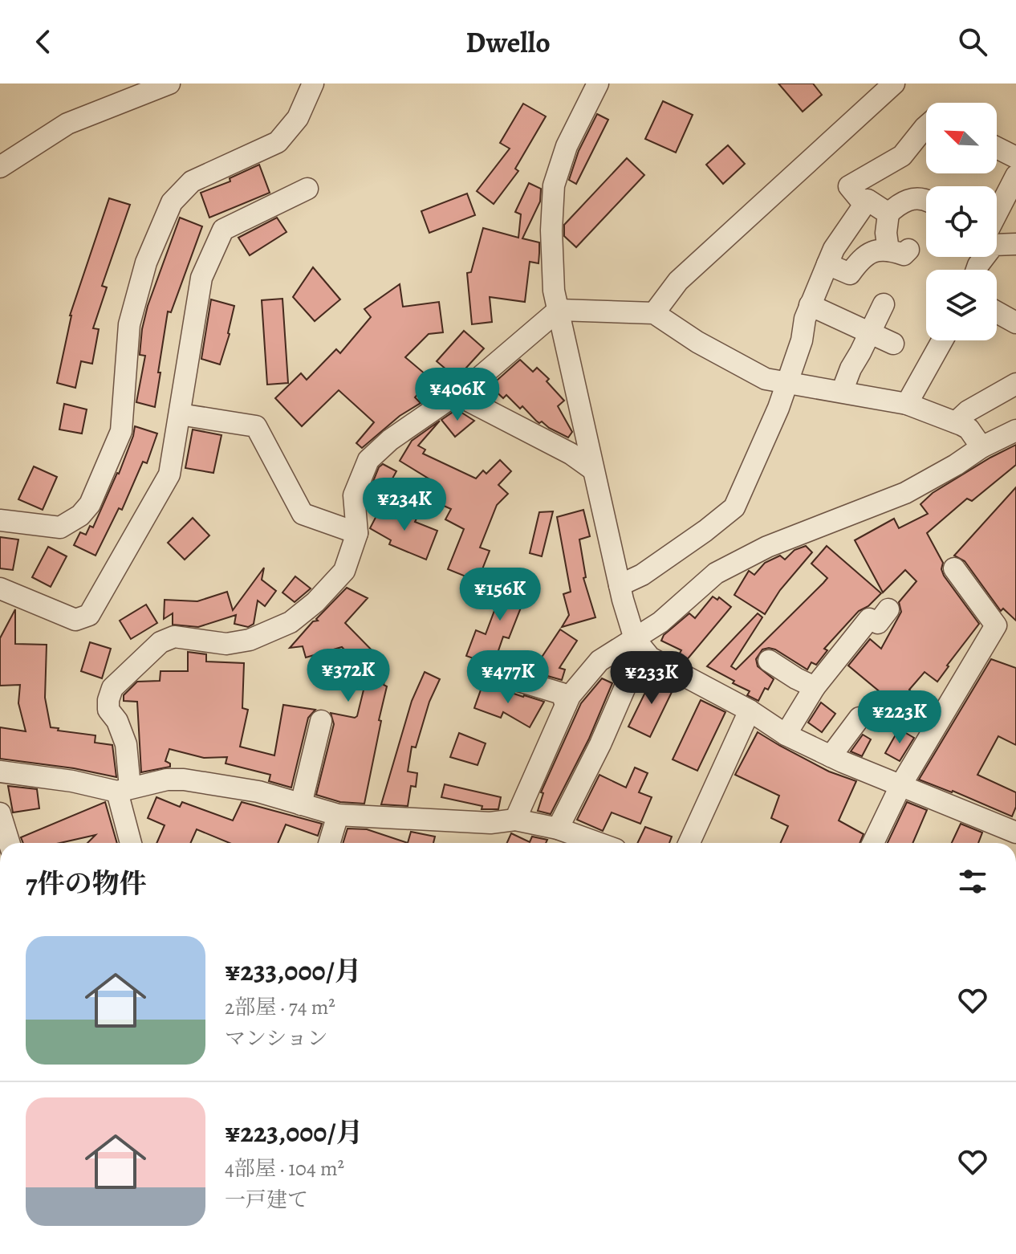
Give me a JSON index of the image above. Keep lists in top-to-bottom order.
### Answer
{
  "north": "top left",
  "page": {
    "header": "Dwello",
    "price": [
      "¥406K",
      "¥234K",
      "¥156K",
      "¥372K",
      "¥477K",
      "¥233K",
      "¥223K"
    ],
    "heading": "7件の物件",
    "list": [
      {
        "name": "¥233,000/月",
        "note": "2部屋 · 74 m² · マンション"
      },
      {
        "name": "¥223,000/月",
        "note": "4部屋 · 104 m² · 一戸建て"
      }
    ]
  }
}
